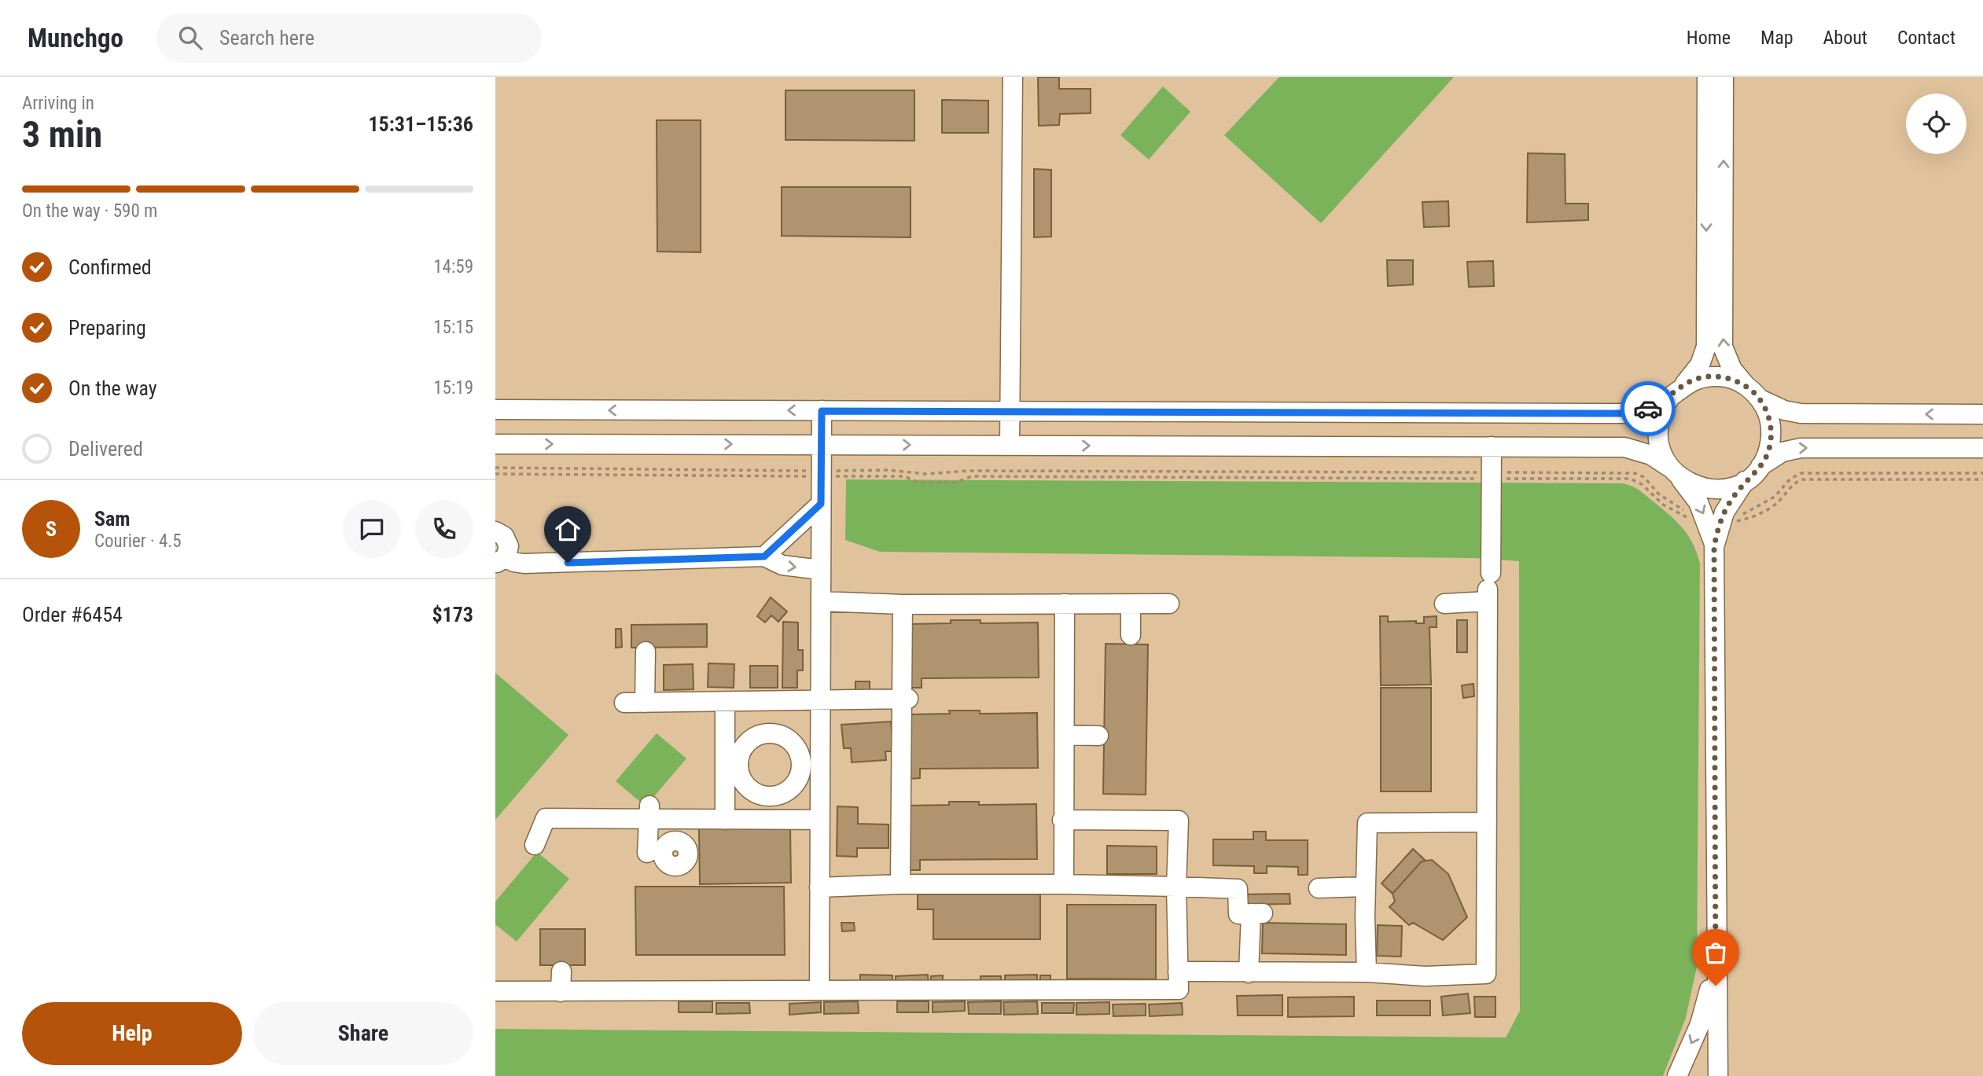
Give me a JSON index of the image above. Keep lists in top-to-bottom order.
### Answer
{
  "page": {
    "header": "Munchgo",
    "search": "Search here",
    "nav": [
      "Home",
      "Map",
      "About",
      "Contact"
    ],
    "heading": ["3 min", "Arriving in", "15:31–15:36"],
    "panel": [
      "Sam",
      "Courier · 4.5",
      "Order #6454",
      "$173"
    ],
    "bar": "On the way · 590 m",
    "list": [
      ["Confirmed", "14:59"],
      ["Preparing", "15:15"],
      ["On the way", "15:19"],
      "Delivered"
    ],
    "round": "S",
    "buttons": ["Help", "Share"]
  }
}
